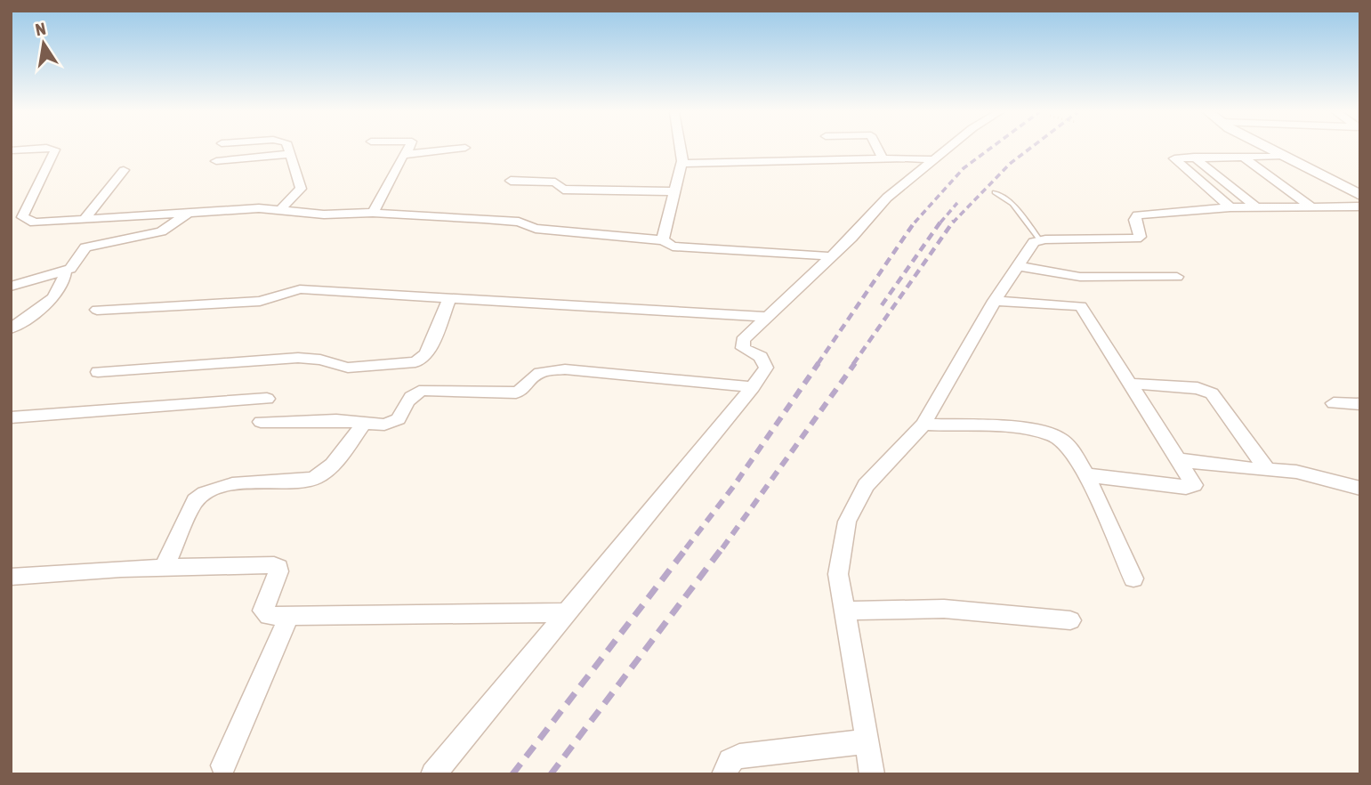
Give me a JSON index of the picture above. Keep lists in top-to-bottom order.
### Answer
{
  "north": "top"
}
